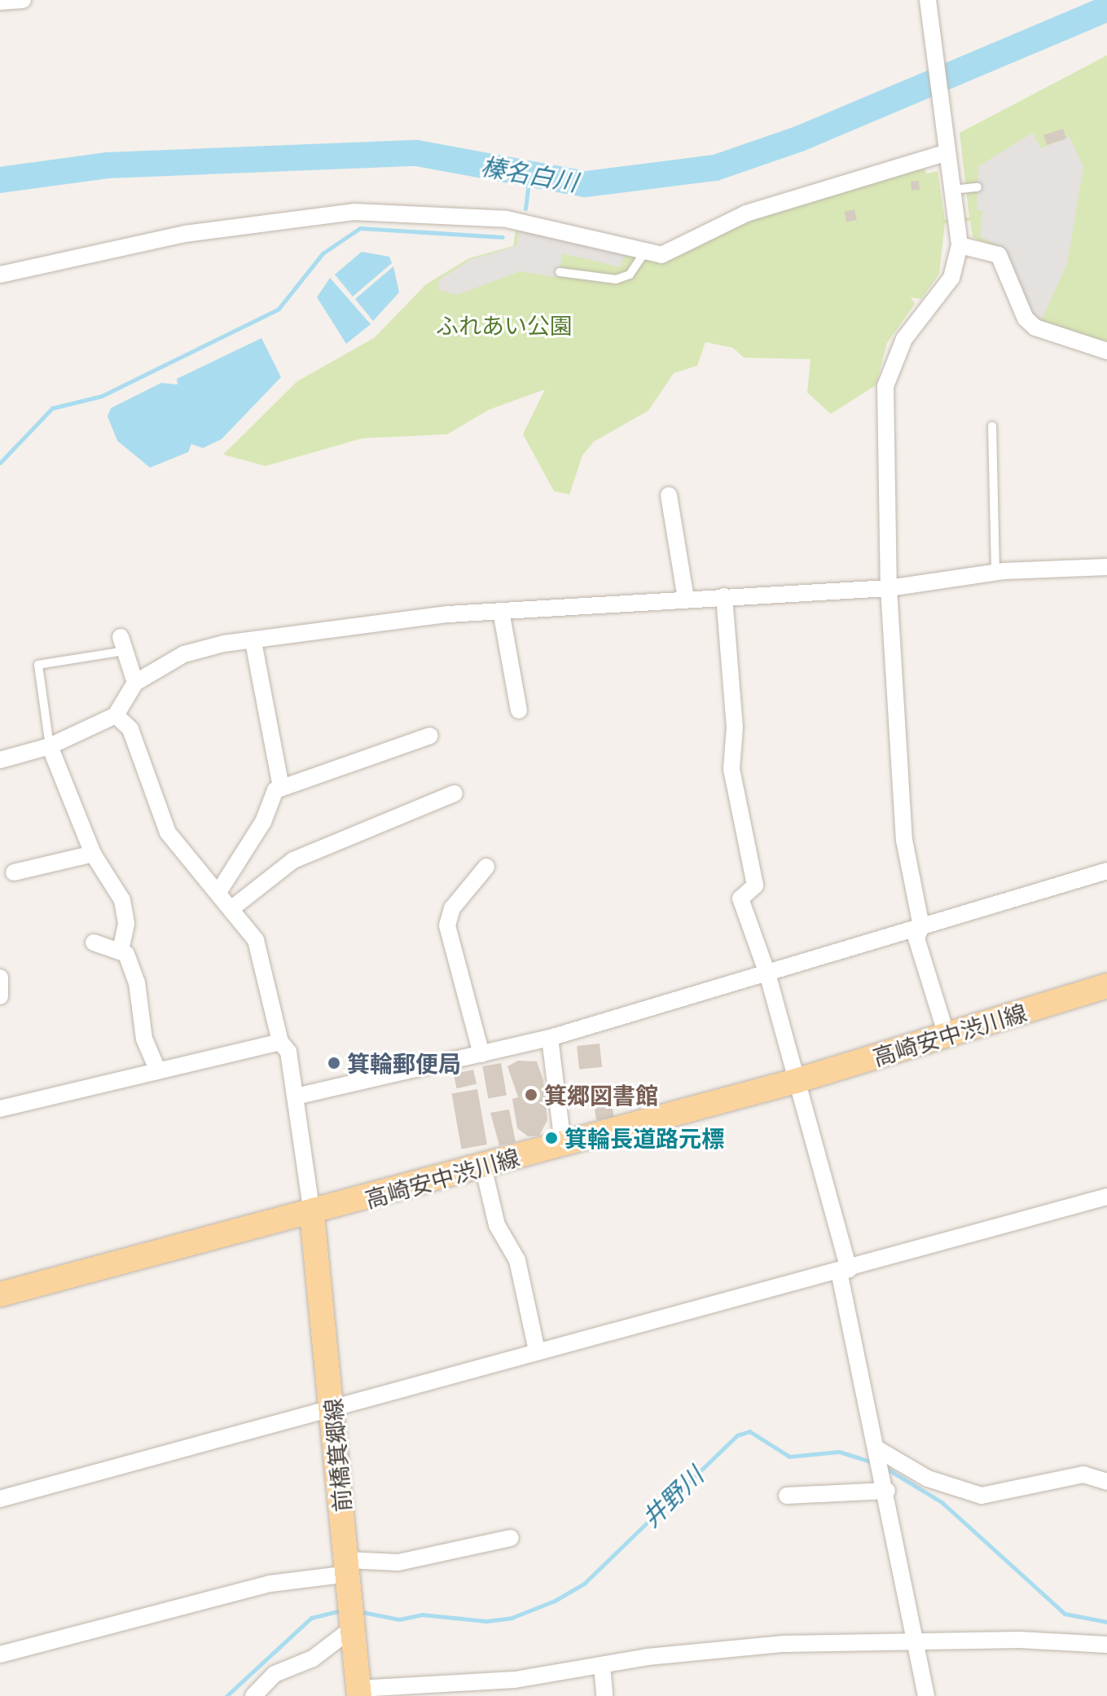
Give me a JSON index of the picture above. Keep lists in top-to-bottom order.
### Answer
{
  "streets": {
    "main road": ["高崎安中渋川線", "前橋箕郷線"]
  },
  "crossings": [
    ["高崎安中渋川線", "前橋箕郷線"]
  ],
  "water": ["榛名白川", "井野川"],
  "parks": ["ふれあい公園"],
  "places": ["箕輪郵便局", "箕郷図書館", "箕輪長道路元標"]
}
